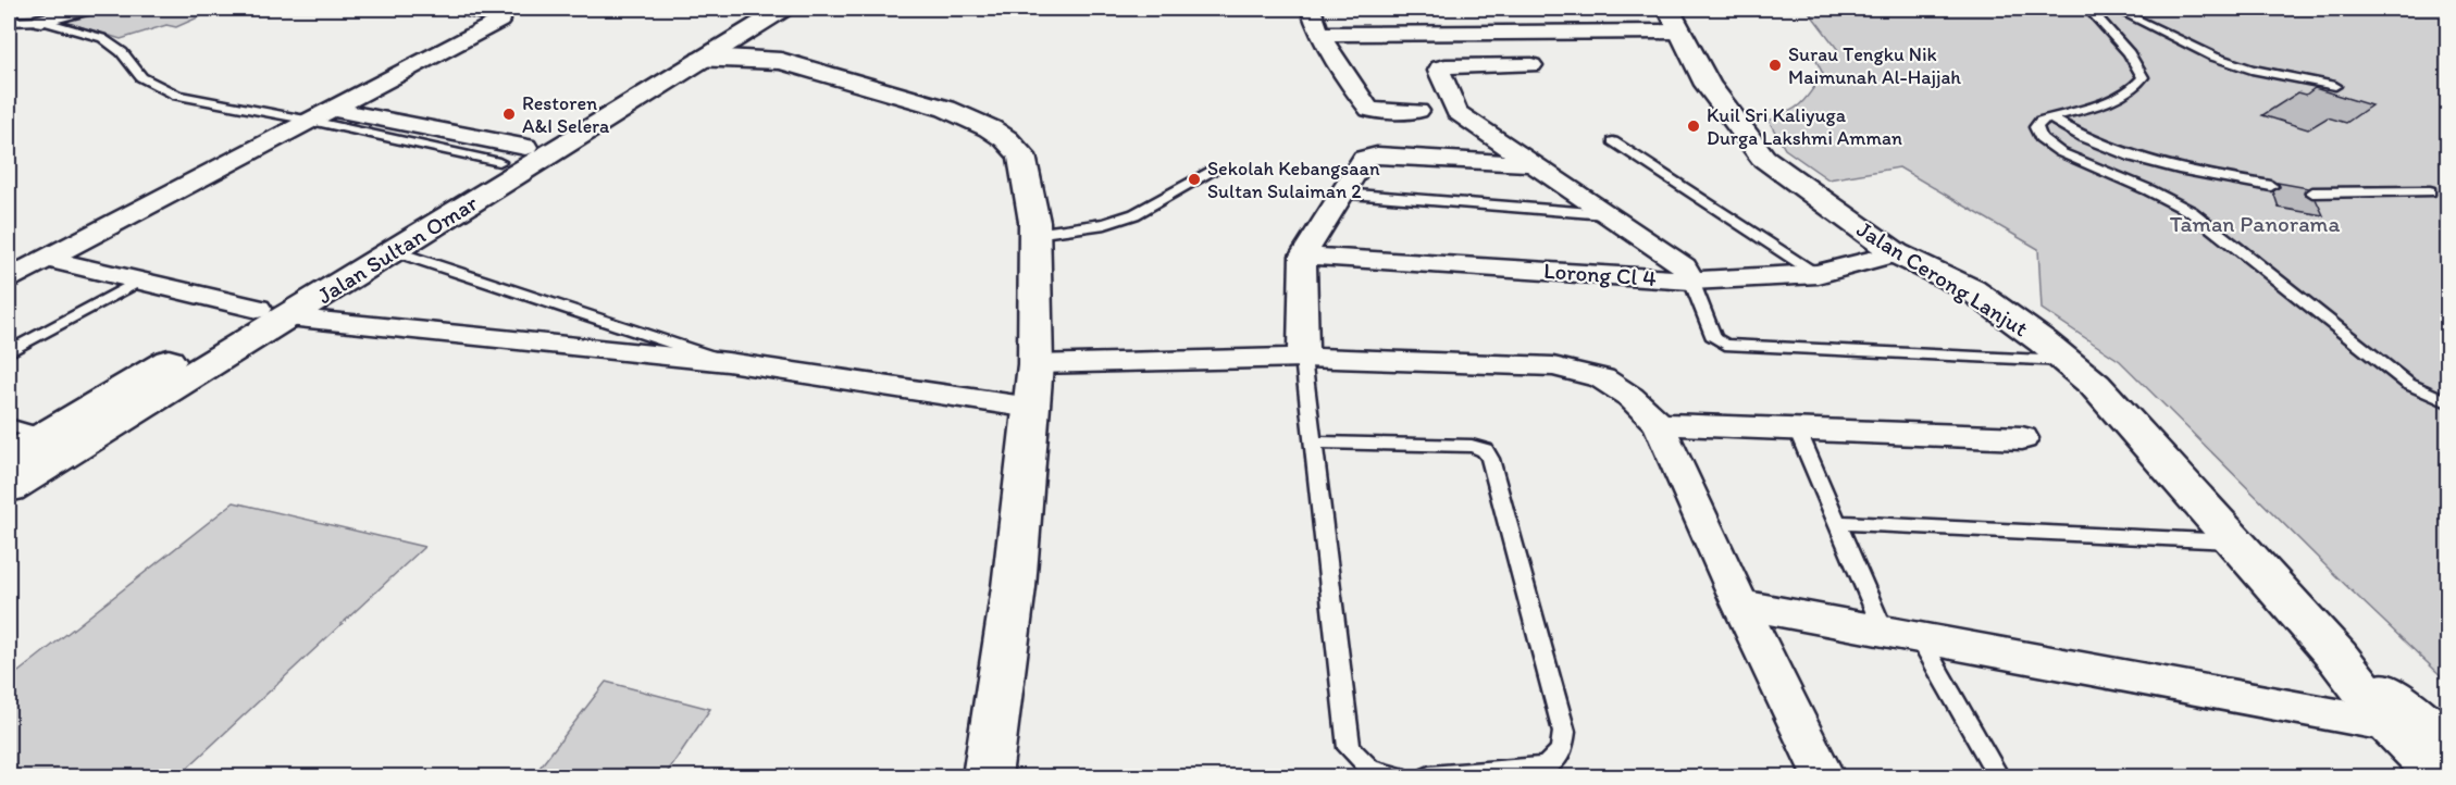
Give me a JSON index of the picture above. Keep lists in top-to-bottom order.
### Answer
{
  "streets": {
    "street": ["Jalan Sultan Omar", "Lorong Cl 4", "Jalan Cerong Lanjut"]
  },
  "crossings": [
    ["Lorong Cl 4", "Jalan Cerong Lanjut"]
  ],
  "parks": ["Taman Panorama"],
  "places": [
    "Surau Tengku Nik Maimunah Al-Hajjah",
    "Restoren A&I Selera",
    "Kuil Sri Kaliyuga Durga Lakshmi Amman",
    "Sekolah Kebangsaan Sultan Sulaiman 2"
  ]
}
